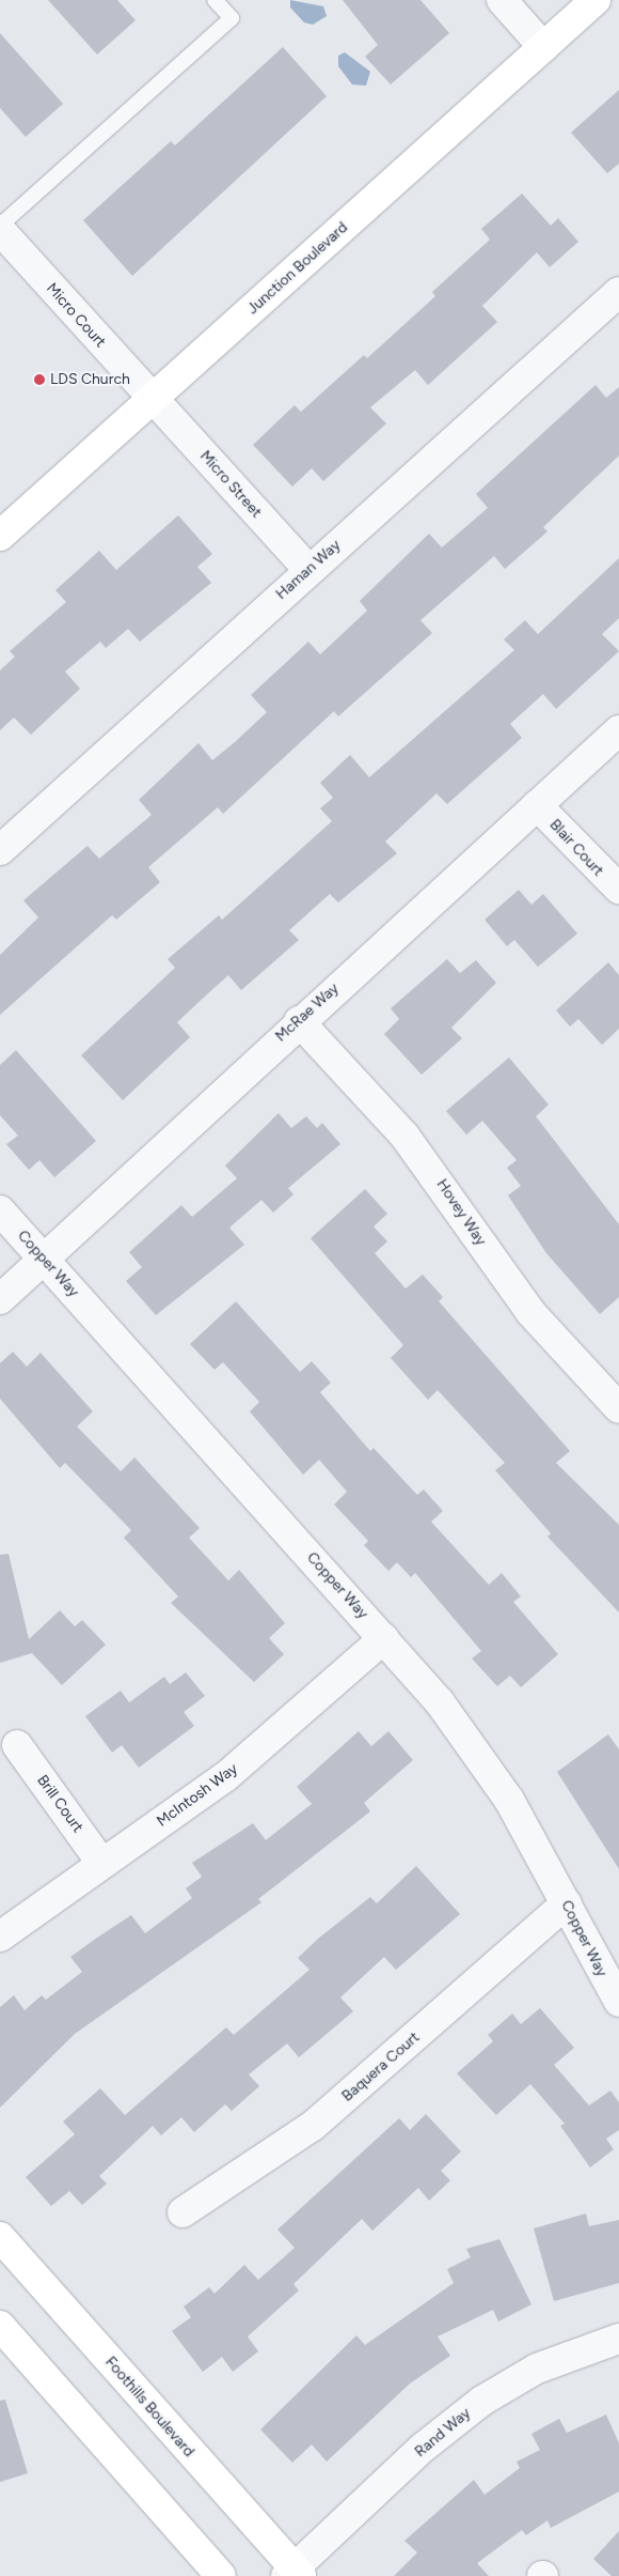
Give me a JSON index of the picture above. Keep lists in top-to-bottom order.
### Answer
{
  "streets": {
    "main road": ["Junction Boulevard", "Foothills Boulevard"],
    "street": [
      "Micro Court",
      "Micro Street",
      "Haman Way",
      "Blair Court",
      "McRae Way",
      "Hovey Way",
      "Copper Way",
      "McIntosh Way",
      "Brill Court",
      "Baquera Court",
      "Rand Way"
    ]
  },
  "crossings": [
    ["Junction Boulevard", "Micro Court"],
    ["Junction Boulevard", "Micro Street"],
    ["Micro Court", "Micro Street"],
    ["Micro Street", "Haman Way"],
    ["Blair Court", "McRae Way"],
    ["McRae Way", "Hovey Way"],
    ["McRae Way", "Copper Way"],
    ["Copper Way", "McIntosh Way"],
    ["Copper Way", "Baquera Court"],
    ["McIntosh Way", "Brill Court"],
    ["Foothills Boulevard", "Rand Way"]
  ],
  "places": ["LDS Church"]
}
